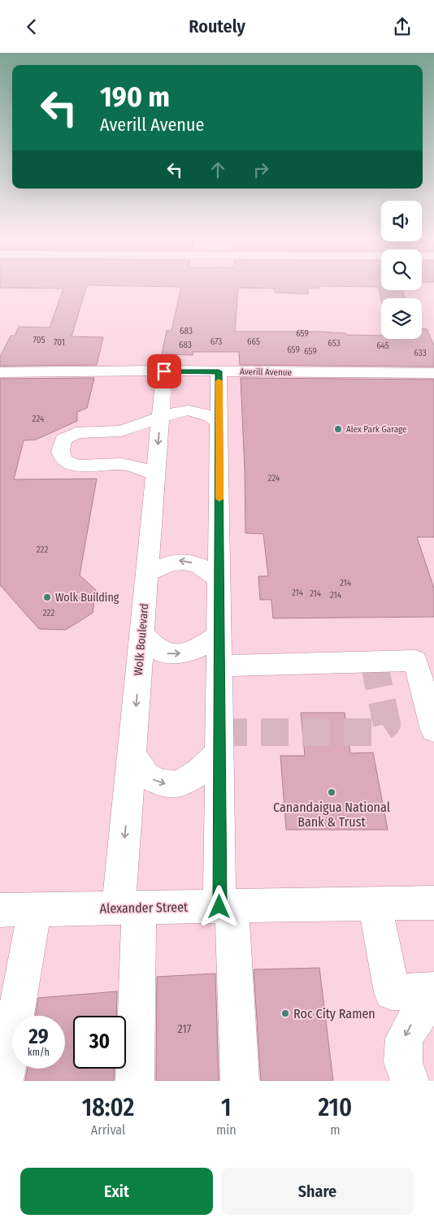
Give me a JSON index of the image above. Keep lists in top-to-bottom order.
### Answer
{
  "streets": {
    "street": ["Averill Avenue", "Wolk Boulevard", "Alexander Street"]
  },
  "crossings": [
    ["Averill Avenue", "Wolk Boulevard"],
    ["Wolk Boulevard", "Alexander Street"]
  ],
  "places": [
    "Alex Park Garage",
    "Wolk Building",
    "Canandaigua National Bank & Trust",
    "Roc City Ramen"
  ],
  "house_numbers": [
    "683",
    "659",
    "705",
    "673",
    "665",
    "701",
    "653",
    "683",
    "645",
    "659",
    "659",
    "633",
    "224",
    "224",
    "222",
    "214",
    "214",
    "214",
    "214",
    "222",
    "217"
  ],
  "page": {
    "header": "Routely",
    "turn": ["190 m", "Averill Avenue"],
    "speed": "29 km/h",
    "limit": "30",
    "eta": [
      "18:02",
      "Arrival",
      "1",
      "min",
      "210",
      "m"
    ],
    "buttons": ["Exit", "Share"]
  }
}
